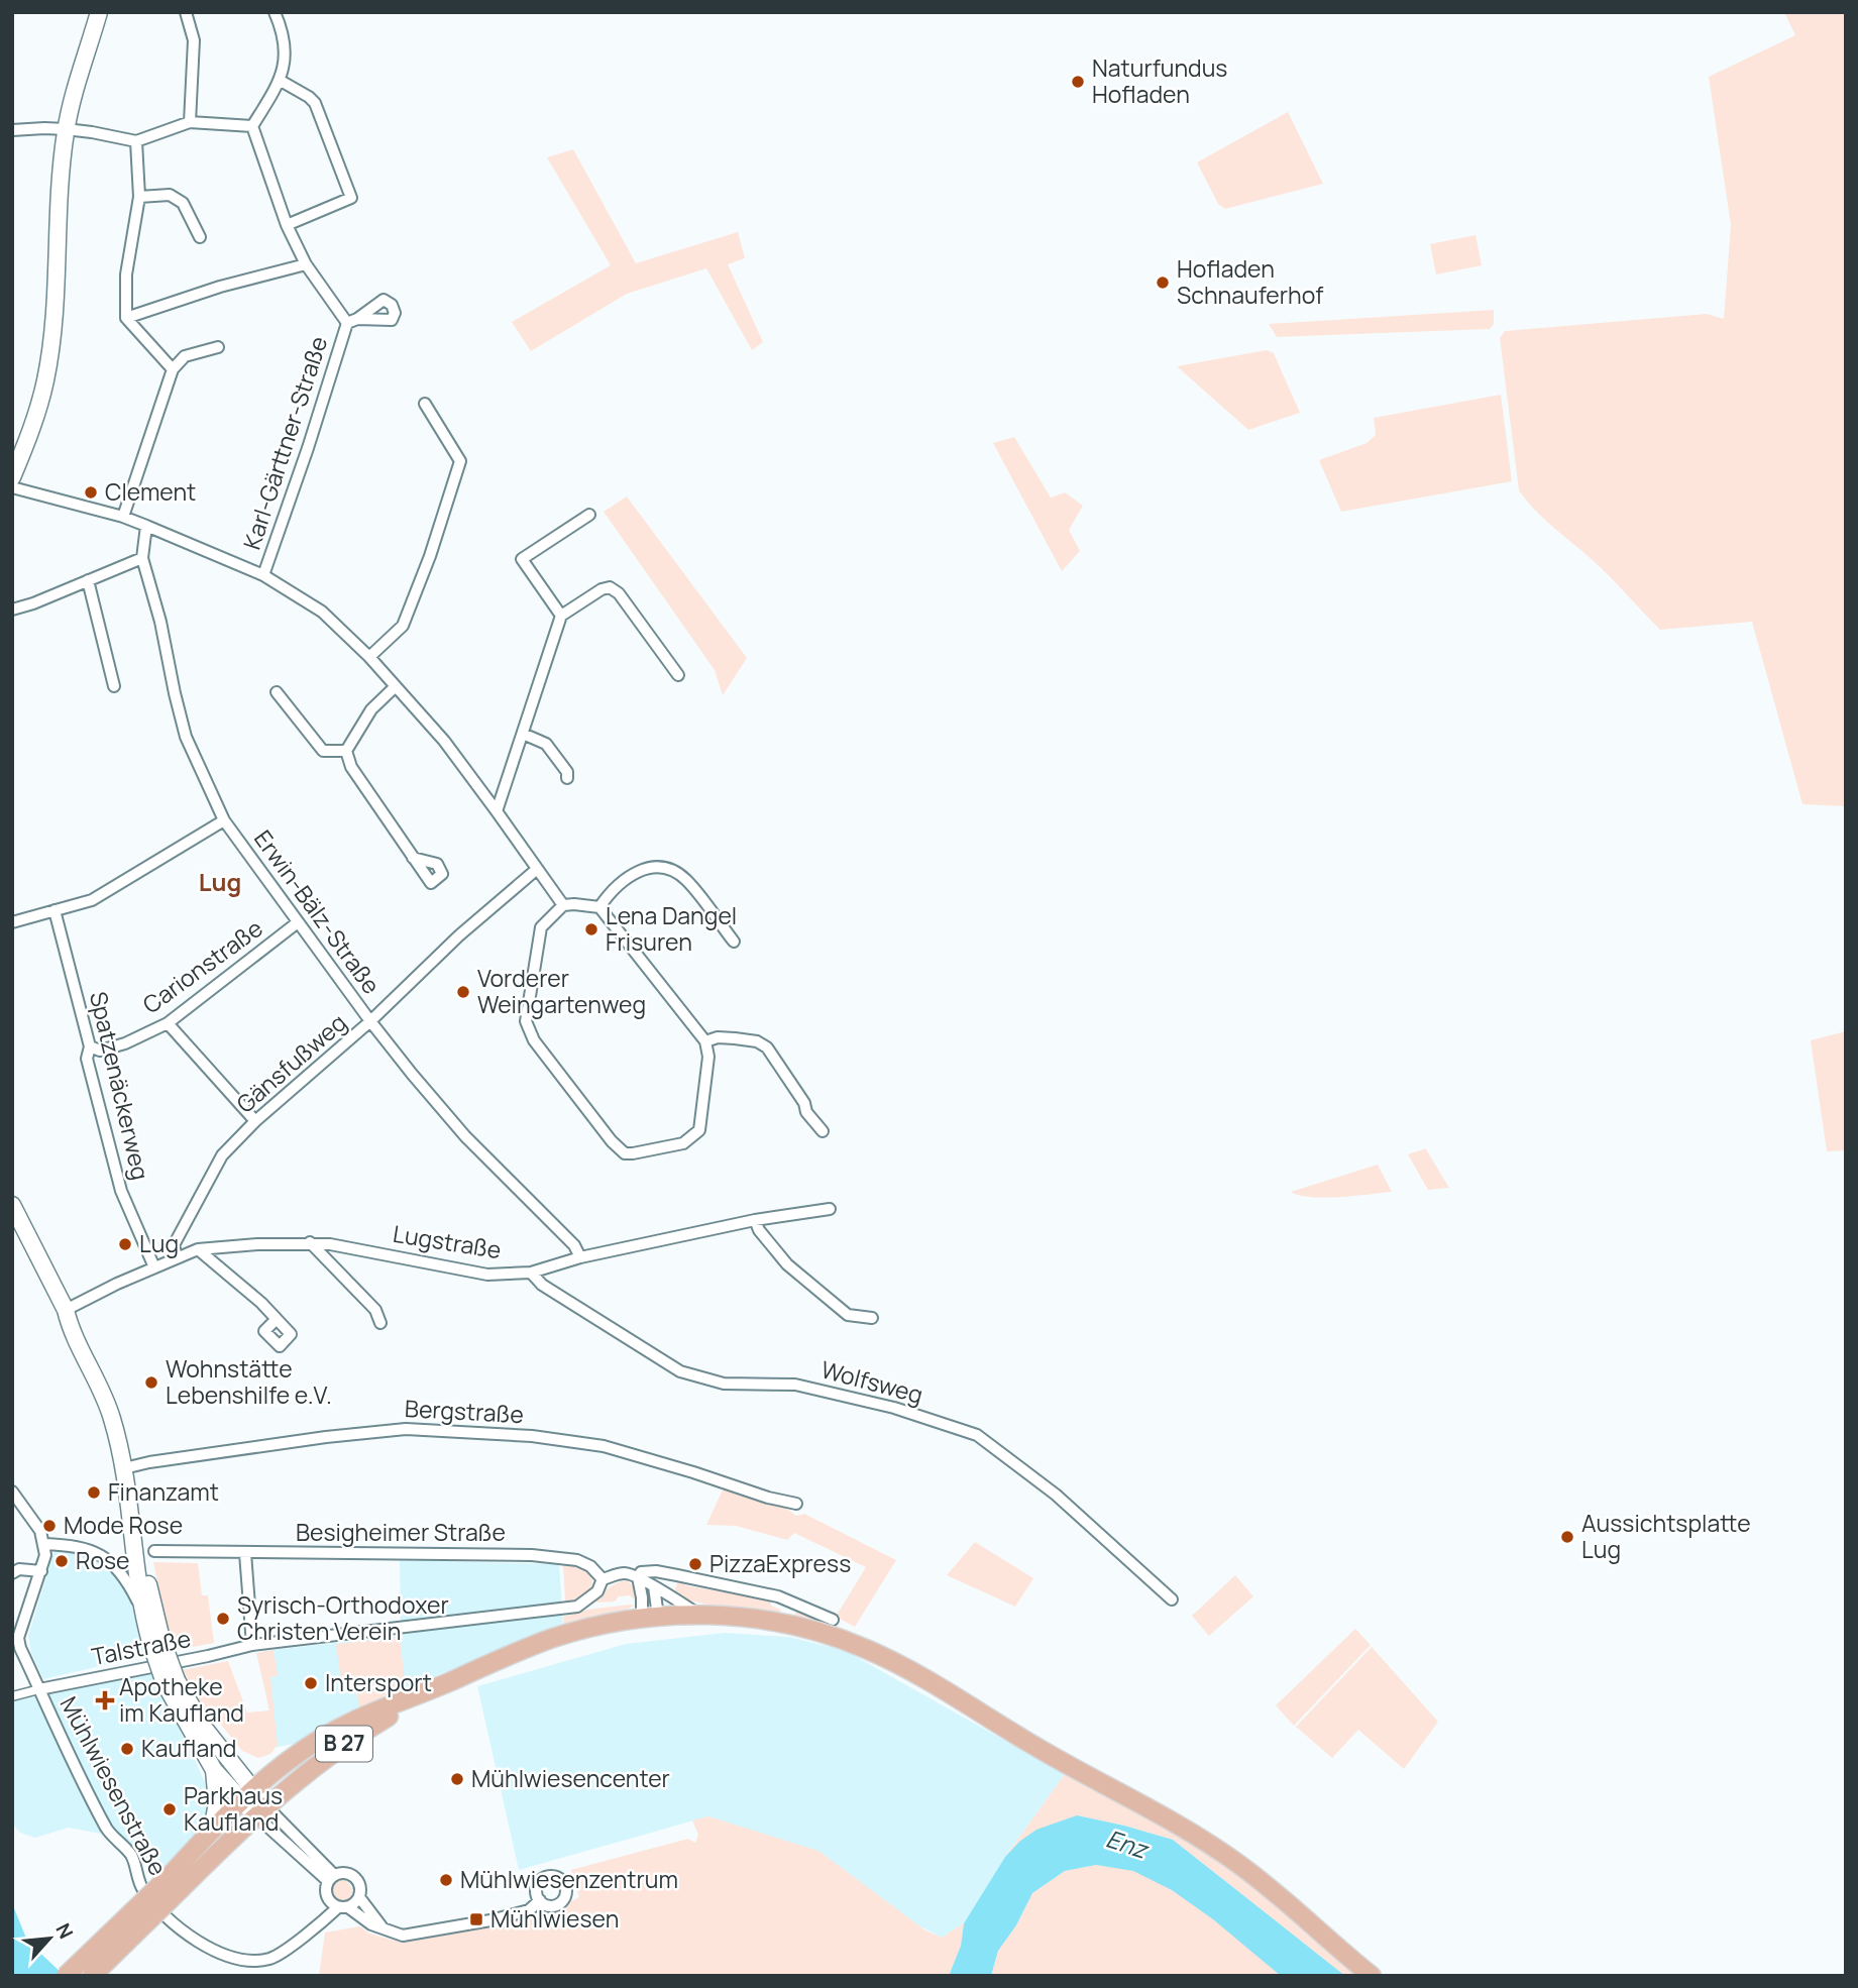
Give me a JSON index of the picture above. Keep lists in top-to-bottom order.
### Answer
{
  "streets": {
    "main road": ["B 27"],
    "street": [
      "Karl-Gärttner-Straße",
      "Erwin-Bälz-Straße",
      "Carionstraße",
      "Gänsfußweg",
      "Spatzenäckerweg",
      "Lugstraße",
      "Wolfsweg",
      "Bergstraße",
      "Besigheimer Straße",
      "Talstraße",
      "Mühlwiesenstraße"
    ]
  },
  "crossings": [
    ["Erwin-Bälz-Straße", "Carionstraße"],
    ["Erwin-Bälz-Straße", "Gänsfußweg"],
    ["Erwin-Bälz-Straße", "Lugstraße"],
    ["Carionstraße", "Spatzenäckerweg"],
    ["Gänsfußweg", "Lugstraße"],
    ["Spatzenäckerweg", "Lugstraße"],
    ["Lugstraße", "Wolfsweg"],
    ["Besigheimer Straße", "Talstraße"],
    ["Talstraße", "Mühlwiesenstraße"]
  ],
  "districts": ["Lug"],
  "water": ["Enz"],
  "places": {
    "other": [
      "Naturfundus Hofladen",
      "Hofladen Schnauferhof",
      "Clement",
      "Lena Dangel Frisuren",
      "Vorderer Weingartenweg",
      "Lug",
      "Wohnstätte Lebenshilfe e.V.",
      "Finanzamt",
      "Mode Rose",
      "Aussichtsplatte Lug",
      "Rose",
      "PizzaExpress",
      "Syrisch-Orthodoxer Christen Verein",
      "Intersport",
      "Kaufland",
      "Mühlwiesencenter",
      "Parkhaus Kaufland",
      "Mühlwiesenzentrum"
    ],
    "health": ["Apotheke im Kaufland"],
    "transit": ["Mühlwiesen"]
  },
  "north": "top right"
}
